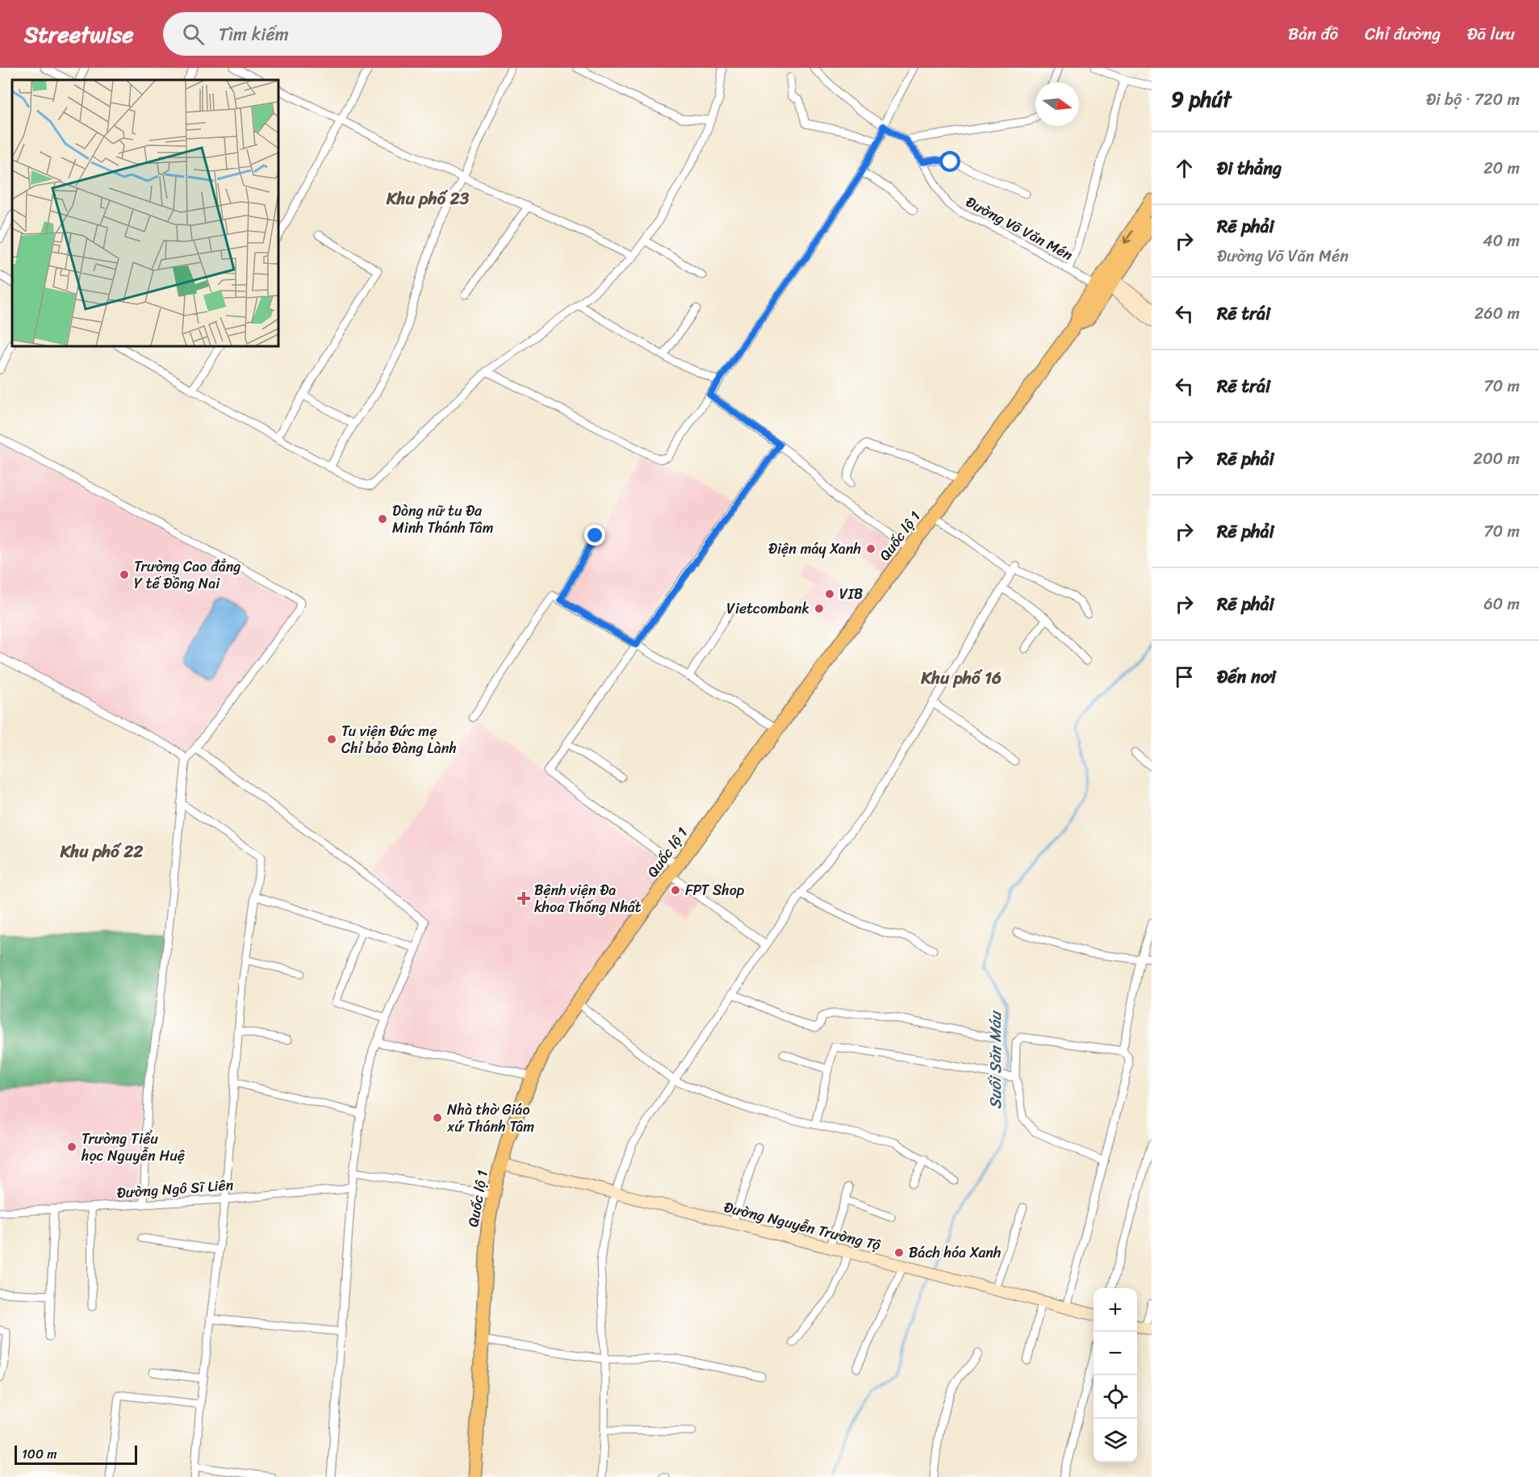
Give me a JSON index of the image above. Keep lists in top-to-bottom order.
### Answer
{
  "streets": {
    "highway": ["Quốc lộ 1"],
    "main road": ["Đường Nguyễn Trường Tộ"],
    "street": ["Đường Võ Văn Mén", "Đường Ngô Sĩ Liên"]
  },
  "crossings": [
    ["Đường Võ Văn Mén", "Quốc lộ 1"],
    ["Quốc lộ 1", "Đường Nguyễn Trường Tộ"]
  ],
  "districts": ["Khu phố 23", "Khu phố 16", "Khu phố 22"],
  "water": ["Suối Săn Máu"],
  "places": {
    "other": [
      "Dòng nữ tu Đa Minh Thánh Tâm",
      "Điện máy Xanh",
      "Trường Cao đẳng Y tế Đồng Nai",
      "VIB",
      "Vietcombank",
      "Tu viện Đức mẹ Chỉ bảo Đàng Lành",
      "FPT Shop",
      "Nhà thờ Giáo xứ Thánh Tâm",
      "Trường Tiểu học Nguyễn Huệ",
      "Bách hóa Xanh"
    ],
    "health": ["Bệnh viện Đa khoa Thống Nhất"]
  },
  "scale_bar": "100 m",
  "north": "right",
  "page": {
    "header": "Streetwise",
    "search": "Tìm kiếm",
    "nav": ["Bản đồ", "Chỉ đường", "Đã lưu"],
    "heading": ["9 phút", "Đi bộ · 720 m"],
    "list": [
      ["Đi thẳng", "20 m"],
      ["Rẽ phải", "Đường Võ Văn Mén", "40 m"],
      ["Rẽ trái", "260 m"],
      ["Rẽ trái", "70 m"],
      ["Rẽ phải", "200 m"],
      ["Rẽ phải", "70 m"],
      ["Rẽ phải", "60 m"],
      "Đến nơi"
    ],
    "map_buttons": ["+", "−"],
    "scale": "100 m"
  }
}
